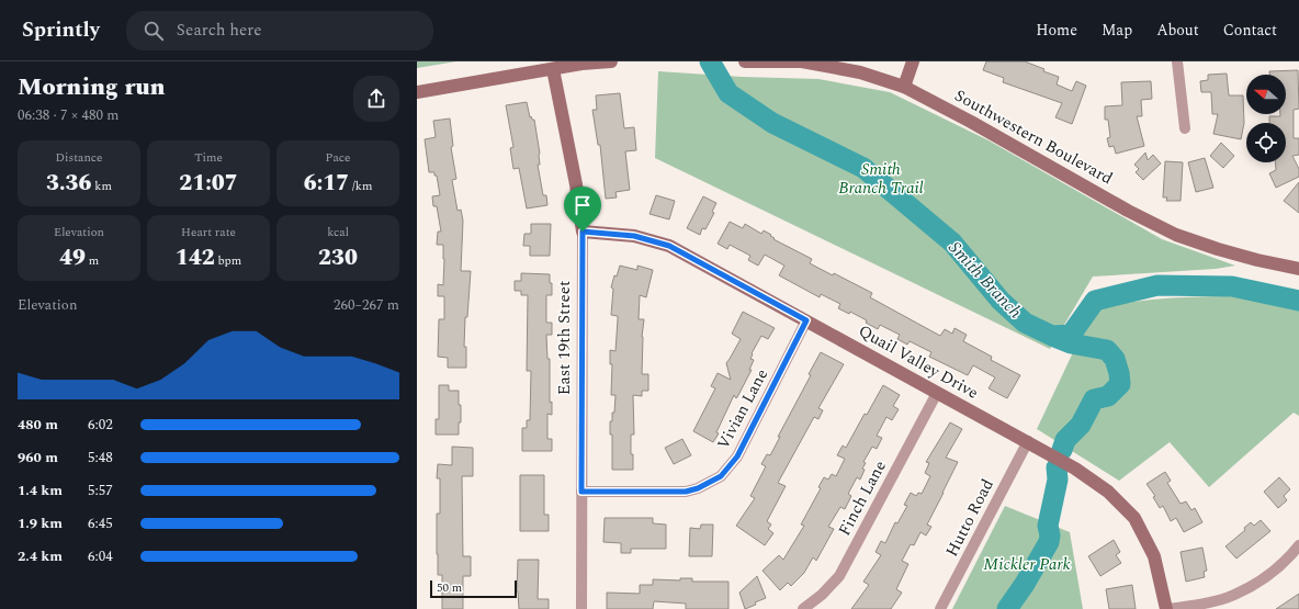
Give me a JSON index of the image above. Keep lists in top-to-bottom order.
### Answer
{
  "streets": {
    "street": [
      "Southwestern Boulevard",
      "East 19th Street",
      "Quail Valley Drive",
      "Vivian Lane",
      "Finch Lane",
      "Hutto Road"
    ]
  },
  "crossings": [
    ["East 19th Street", "Quail Valley Drive"],
    ["East 19th Street", "Vivian Lane"],
    ["Quail Valley Drive", "Vivian Lane"],
    ["Quail Valley Drive", "Finch Lane"],
    ["Quail Valley Drive", "Hutto Road"]
  ],
  "water": ["Smith Branch"],
  "parks": ["Smith Branch Trail", "Mickler Park"],
  "scale_bar": "50 m",
  "north": "left",
  "page": {
    "header": "Sprintly",
    "search": "Search here",
    "nav": [
      "Home",
      "Map",
      "About",
      "Contact"
    ],
    "heading": ["Morning run", "06:38 · 7 × 480 m"],
    "stats": [
      ["Distance", "3.36 km"],
      ["Time", "21:07"],
      ["Pace", "6:17 /km"],
      ["Elevation", "49 m"],
      ["Heart rate", "142 bpm"],
      ["kcal", "230"]
    ],
    "chart": ["Elevation", "260–267 m"],
    "list": [
      {
        "name": "480 m",
        "note": "6:02"
      },
      {
        "name": "960 m",
        "note": "5:48"
      },
      {
        "name": "1.4 km",
        "note": "5:57"
      },
      {
        "name": "1.9 km",
        "note": "6:45"
      },
      {
        "name": "2.4 km",
        "note": "6:04"
      }
    ],
    "scale": "50 m"
  }
}
